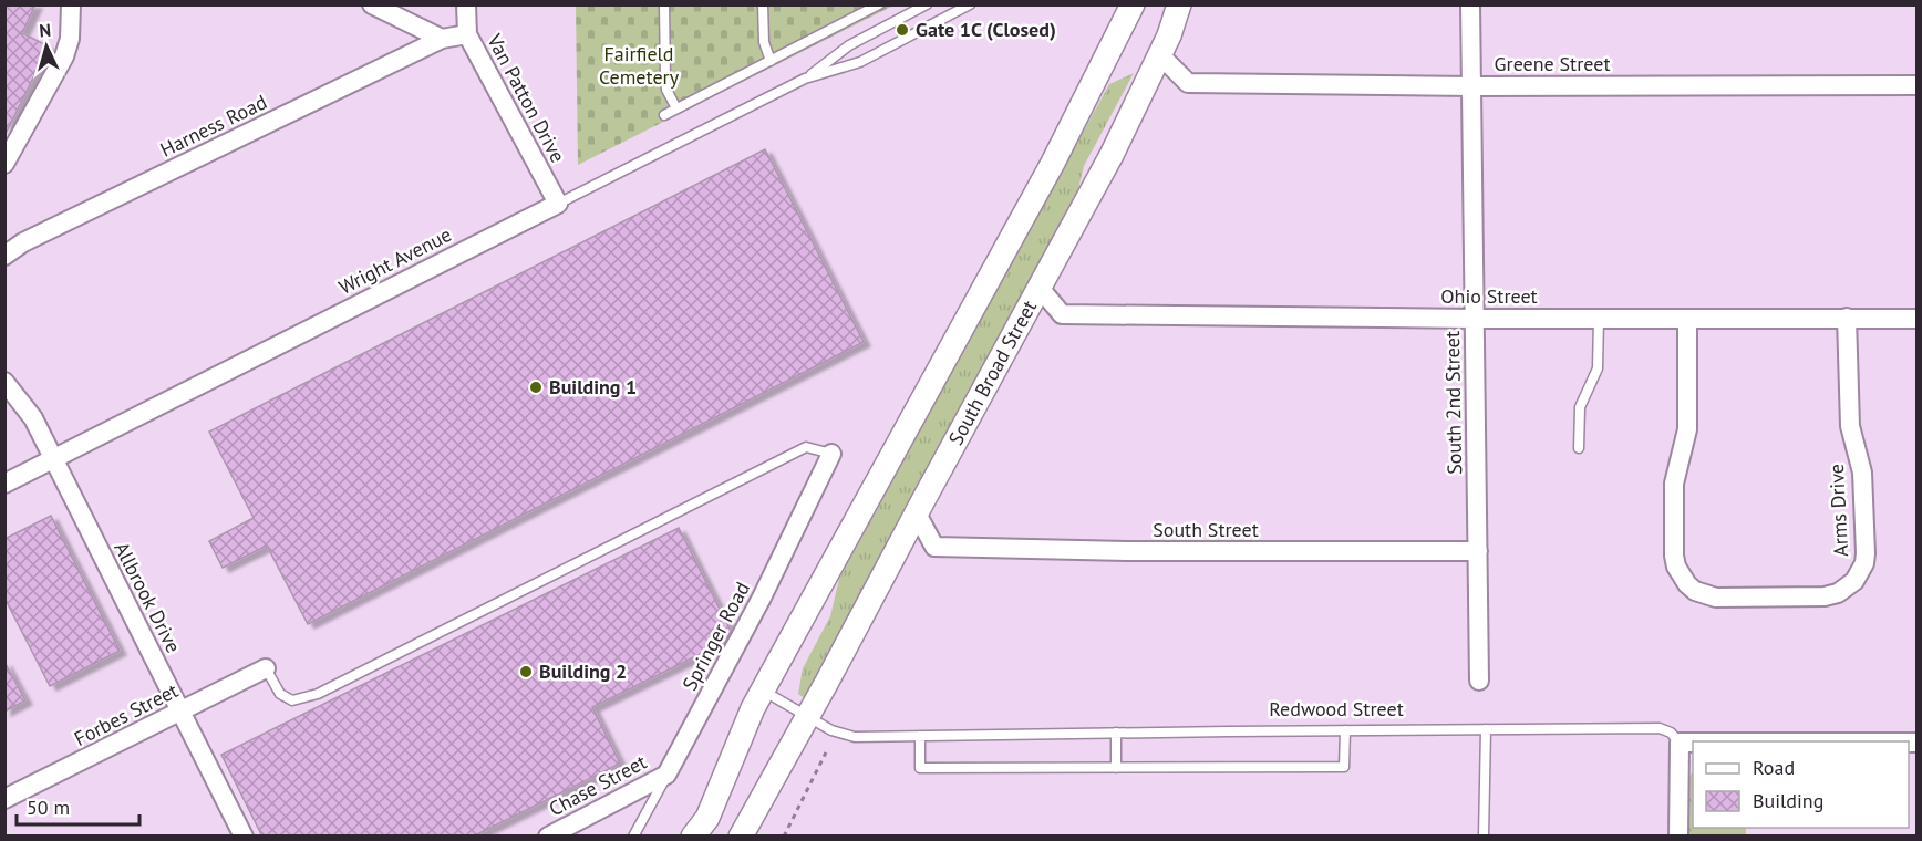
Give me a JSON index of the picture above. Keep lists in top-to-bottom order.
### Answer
{
  "streets": {
    "street": [
      "Greene Street",
      "Van Patton Drive",
      "Harness Road",
      "Wright Avenue",
      "Ohio Street",
      "South Broad Street",
      "South 2nd Street",
      "Arms Drive",
      "South Street",
      "Allbrook Drive",
      "Springer Road",
      "Redwood Street",
      "Forbes Street",
      "Chase Street"
    ]
  },
  "crossings": [
    ["Greene Street", "South Broad Street"],
    ["Greene Street", "South 2nd Street"],
    ["Van Patton Drive", "Harness Road"],
    ["Van Patton Drive", "Wright Avenue"],
    ["Wright Avenue", "Allbrook Drive"],
    ["Ohio Street", "South Broad Street"],
    ["Ohio Street", "South 2nd Street"],
    ["Ohio Street", "Arms Drive"],
    ["South Broad Street", "South Street"],
    ["South Broad Street", "Redwood Street"],
    ["South 2nd Street", "South Street"],
    ["Allbrook Drive", "Forbes Street"],
    ["Springer Road", "Chase Street"]
  ],
  "parks": ["Fairfield Cemetery"],
  "places": ["Gate 1C (Closed)", "Building 1", "Building 2"],
  "legend": ["Road", "Building"],
  "scale_bar": "50 m",
  "north": "top"
}
